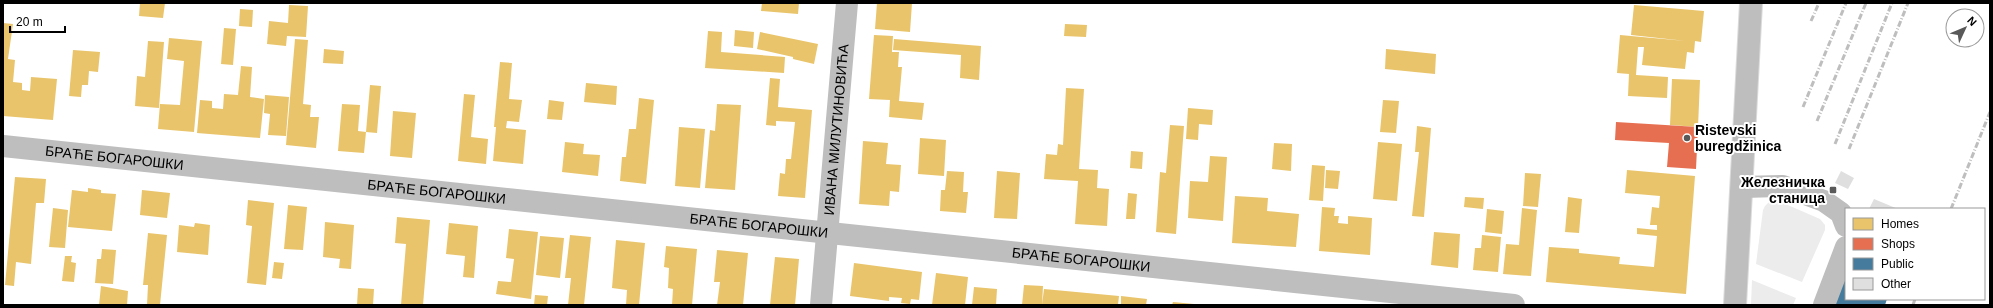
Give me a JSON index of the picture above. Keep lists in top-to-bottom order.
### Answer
{
  "streets": {
    "street": ["ИВАНА МИЛУТИНОВИЋА", "БРАЋЕ БОГАРОШКИ"]
  },
  "crossings": [
    ["ИВАНА МИЛУТИНОВИЋА", "БРАЋЕ БОГАРОШКИ"]
  ],
  "places": {
    "other": ["Ristevski buregdžinica"],
    "transit": ["Железничка станица"]
  },
  "legend": [
    "Homes",
    "Shops",
    "Public",
    "Other"
  ],
  "scale_bar": "20 m",
  "north": "top right"
}
